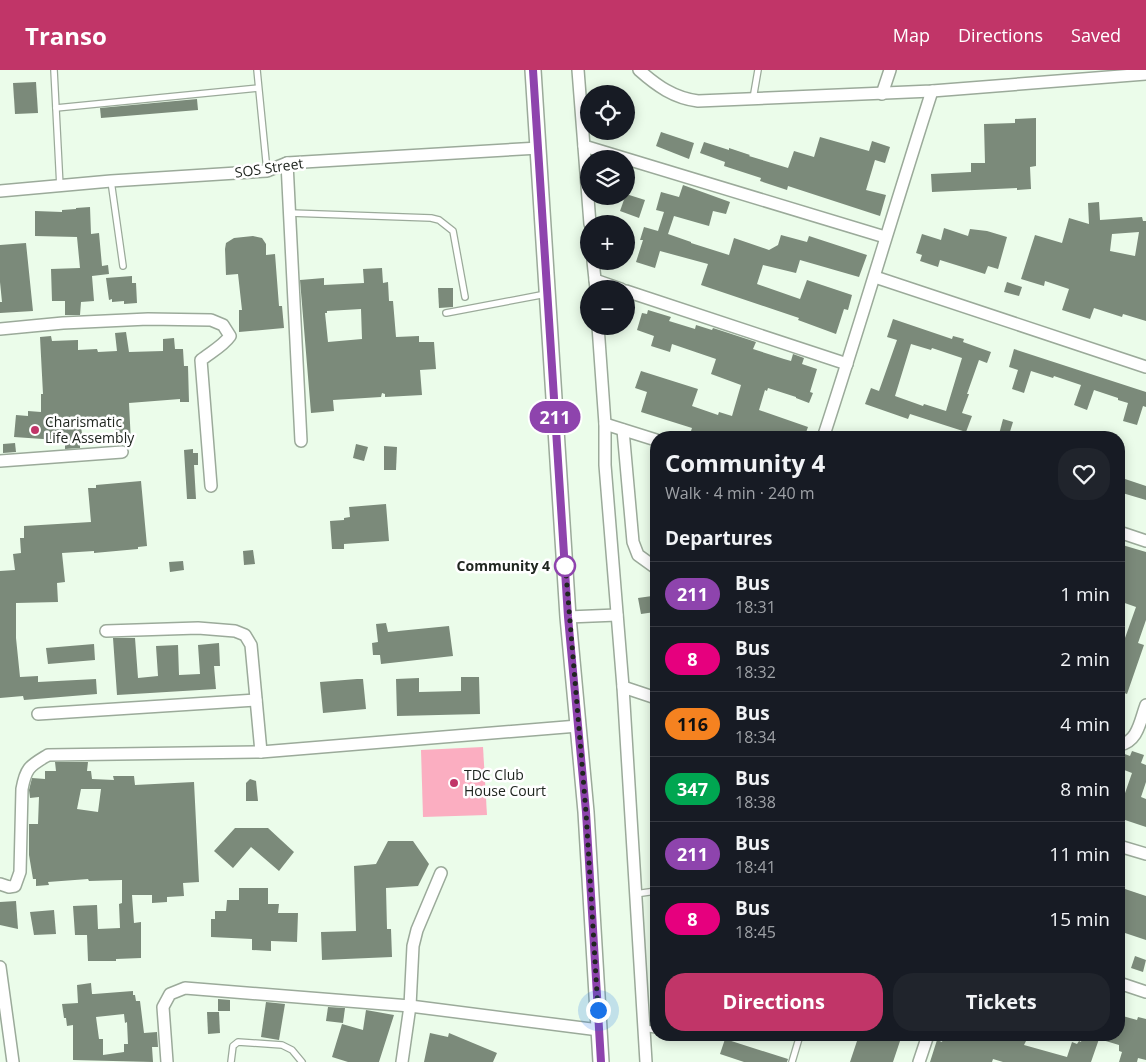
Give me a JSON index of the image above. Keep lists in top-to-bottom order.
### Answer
{
  "streets": {
    "street": ["SOS Street"]
  },
  "places": ["Charismatic Life Assembly", "Community 4", "TDC Club House Court"],
  "lines": ["bus line 211"],
  "page": {
    "header": "Transo",
    "nav": ["Map", "Directions", "Saved"],
    "on_map": "211",
    "map_buttons": ["+", "−"],
    "heading": [
      ["Community 4", "Walk · 4 min · 240 m"],
      "Departures"
    ],
    "list": [
      {
        "mark": "211",
        "name": "Bus",
        "note": "18:31",
        "value": "1 min"
      },
      {
        "mark": "8",
        "name": "Bus",
        "note": "18:32",
        "value": "2 min"
      },
      {
        "mark": "116",
        "name": "Bus",
        "note": "18:34",
        "value": "4 min"
      },
      {
        "mark": "347",
        "name": "Bus",
        "note": "18:38",
        "value": "8 min"
      },
      {
        "mark": "211",
        "name": "Bus",
        "note": "18:41",
        "value": "11 min"
      },
      {
        "mark": "8",
        "name": "Bus",
        "note": "18:45",
        "value": "15 min"
      }
    ],
    "buttons": ["Directions", "Tickets"]
  }
}
